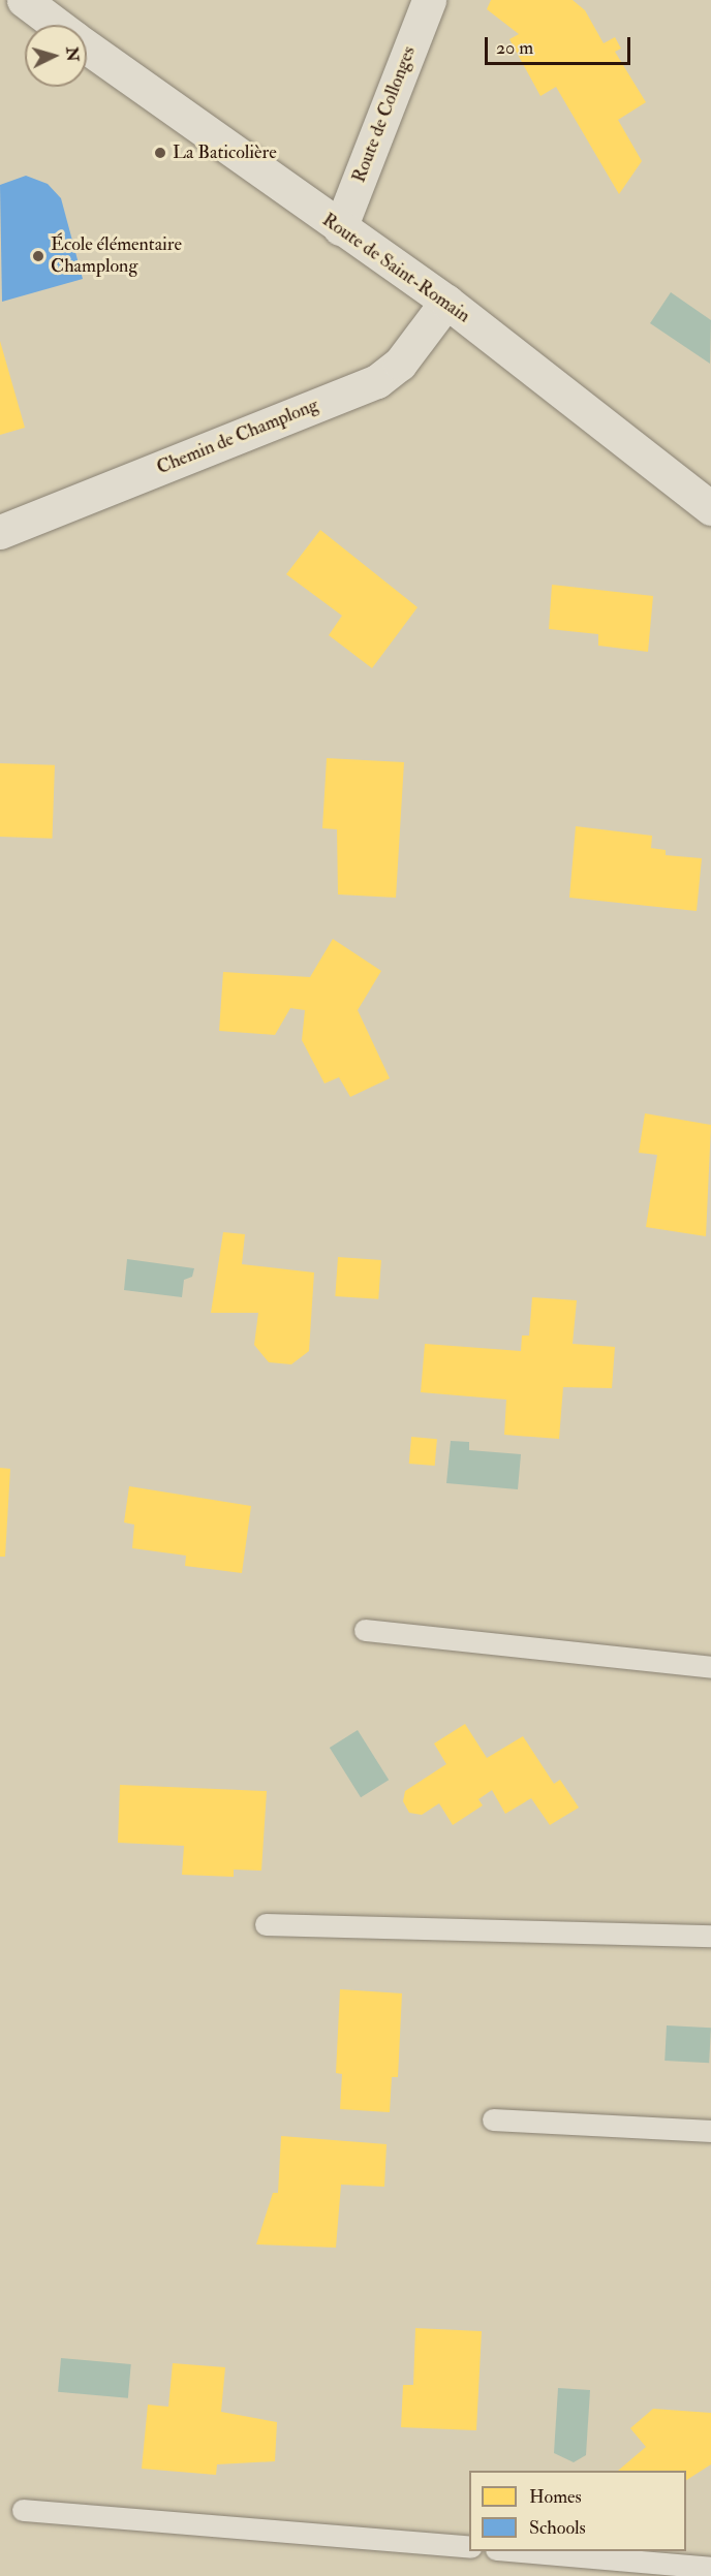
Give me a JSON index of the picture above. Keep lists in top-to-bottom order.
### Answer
{
  "streets": {
    "main road": ["Route de Collonges", "Route de Saint-Romain", "Chemin de Champlong"]
  },
  "crossings": [
    ["Route de Collonges", "Route de Saint-Romain"],
    ["Route de Saint-Romain", "Chemin de Champlong"]
  ],
  "places": ["La Baticolière", "École élémentaire Champlong"],
  "legend": ["Homes", "Schools"],
  "scale_bar": "20 m",
  "north": "right"
}
